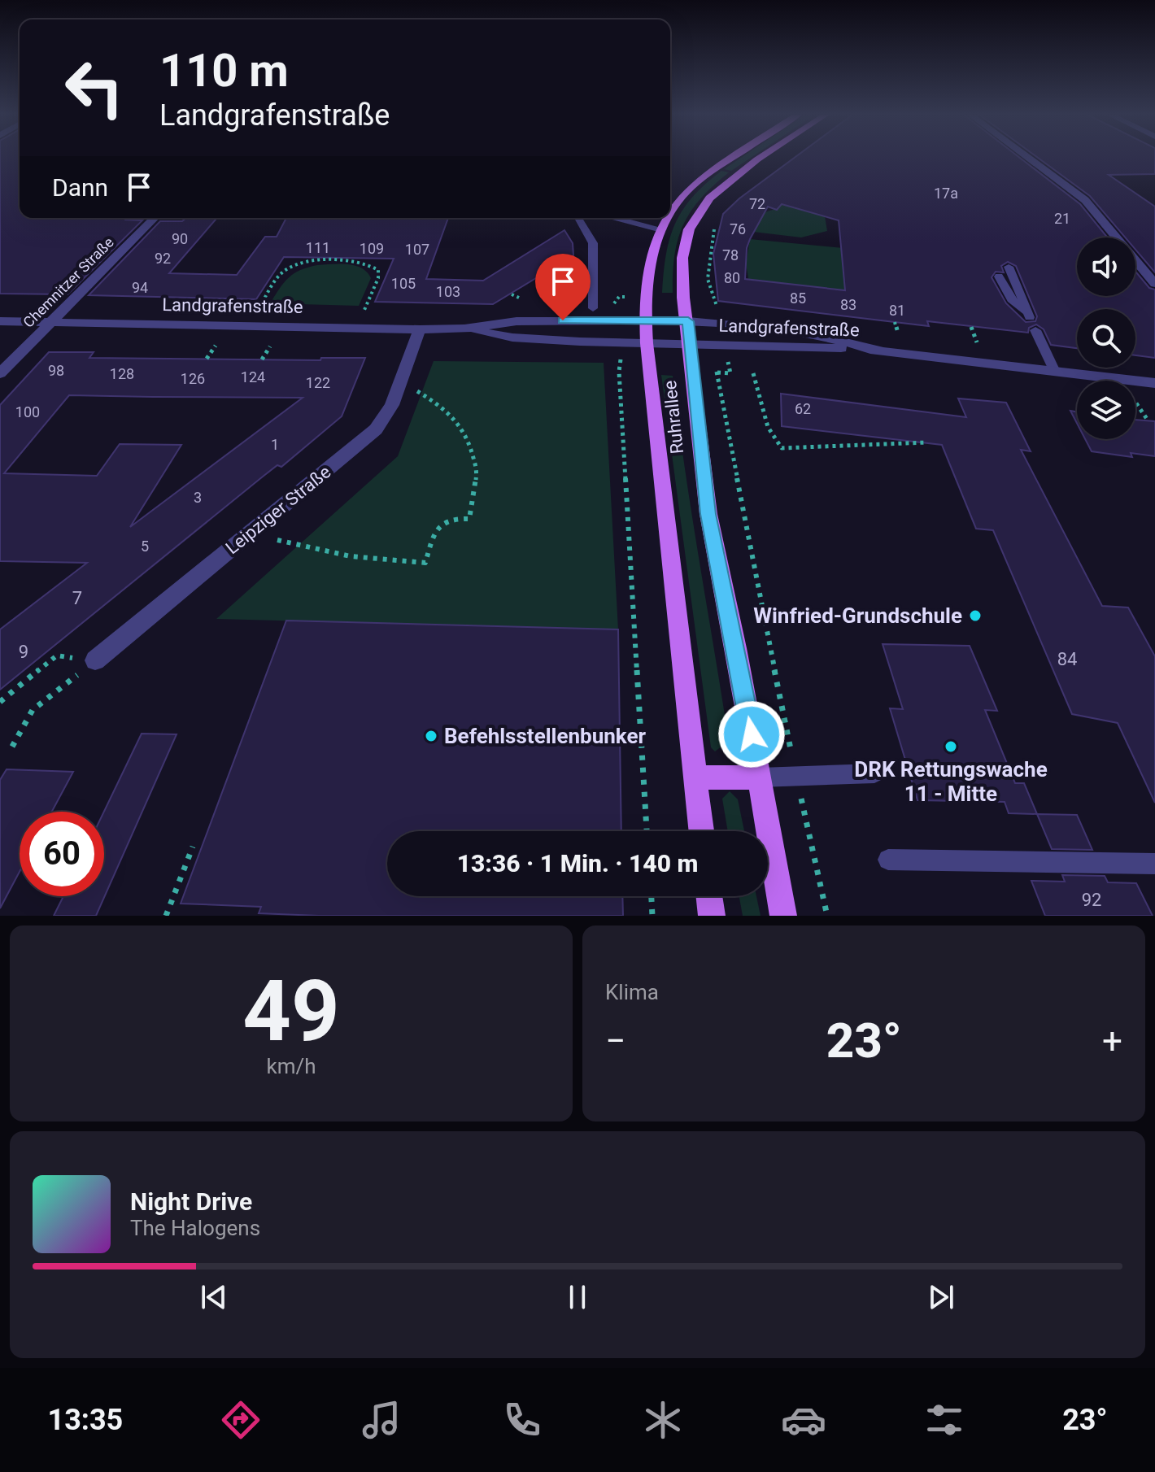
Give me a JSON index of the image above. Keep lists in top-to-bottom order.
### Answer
{
  "streets": {
    "main road": ["Ruhrallee"],
    "street": ["Chemnitzer Straße", "Landgrafenstraße", "Leipziger Straße"]
  },
  "crossings": [
    ["Chemnitzer Straße", "Landgrafenstraße"],
    ["Landgrafenstraße", "Ruhrallee"],
    ["Landgrafenstraße", "Leipziger Straße"]
  ],
  "places": ["Winfried-Grundschule", "Befehlsstellenbunker", "DRK Rettungswache 11 - Mitte"],
  "house_numbers": [
    "17a",
    "72",
    "21",
    "76",
    "90",
    "111",
    "109",
    "107",
    "78",
    "92",
    "80",
    "105",
    "94",
    "103",
    "85",
    "83",
    "81",
    "98",
    "128",
    "124",
    "126",
    "122",
    "62",
    "100",
    "1",
    "3",
    "5",
    "7",
    "9",
    "84",
    "92"
  ],
  "page": {
    "turn": ["110 m", "Landgrafenstraße"],
    "then": "Dann",
    "limit": "60",
    "trip": "13:36 · 1 Min. · 140 m",
    "tile": [
      ["49", "km/h"],
      "Klima"
    ],
    "heat": ["−", "23°", "+"],
    "song": ["Night Drive", "The Halogens"],
    "tabs": ["13:35", "23°"]
  }
}
